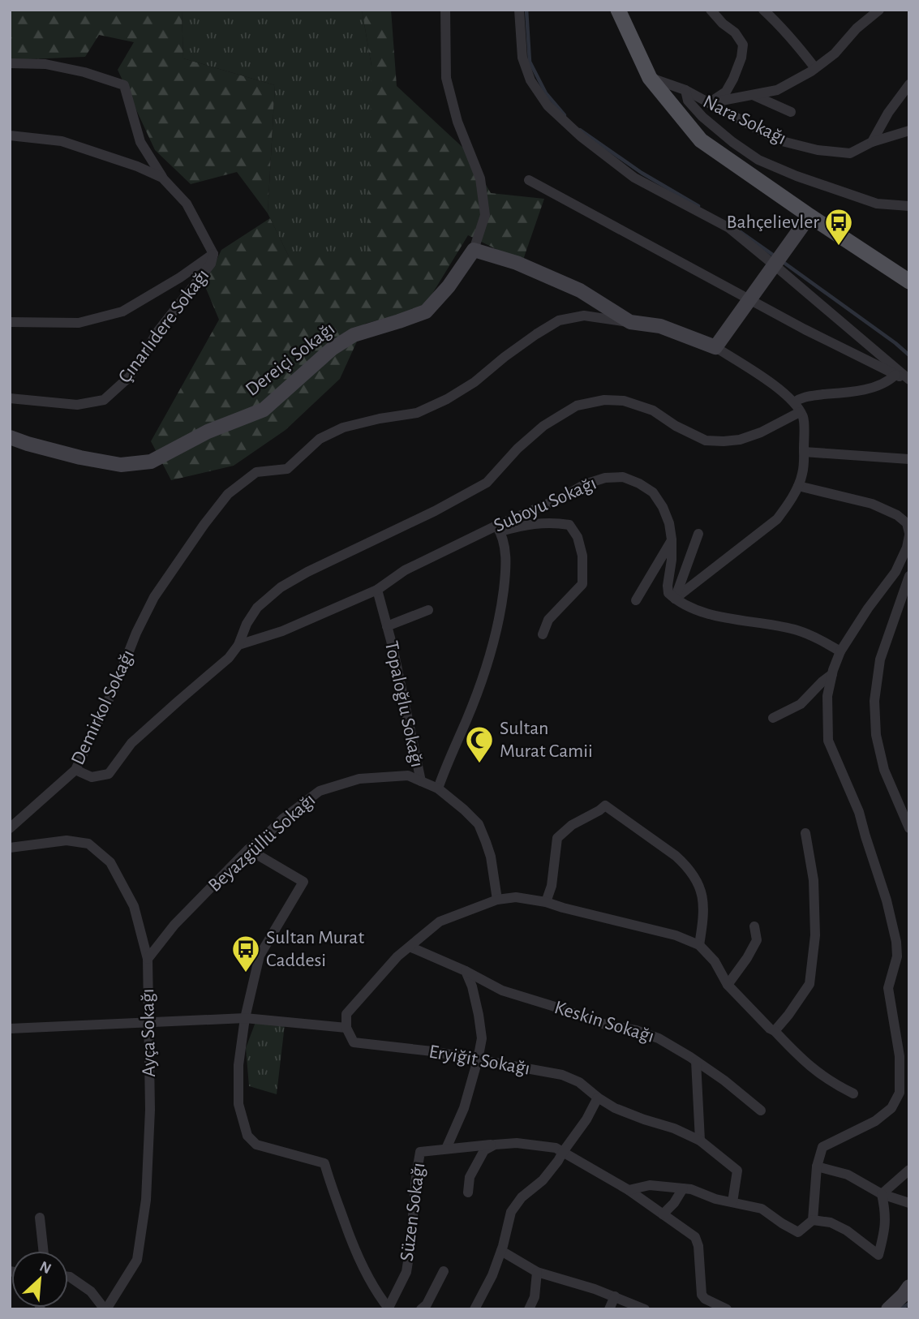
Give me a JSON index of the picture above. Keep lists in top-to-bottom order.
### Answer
{
  "streets": {
    "street": [
      "Nara Sokağı",
      "Çınarlıdere Sokağı",
      "Dereiçi Sokağı",
      "Suboyu Sokağı",
      "Topaloğlu Sokağı",
      "Demirkol Sokağı",
      "Beyazgüllü Sokağı",
      "Keskin Sokağı",
      "Ayça Sokağı",
      "Eryiğit Sokağı",
      "Süzen Sokağı"
    ]
  },
  "crossings": [
    ["Suboyu Sokağı", "Topaloğlu Sokağı"],
    ["Topaloğlu Sokağı", "Beyazgüllü Sokağı"],
    ["Beyazgüllü Sokağı", "Ayça Sokağı"]
  ],
  "places": {
    "bus stop": ["Bahçelievler", "Sultan Murat Caddesi"],
    "mosque": ["Sultan Murat Camii"]
  },
  "north": "top right"
}
